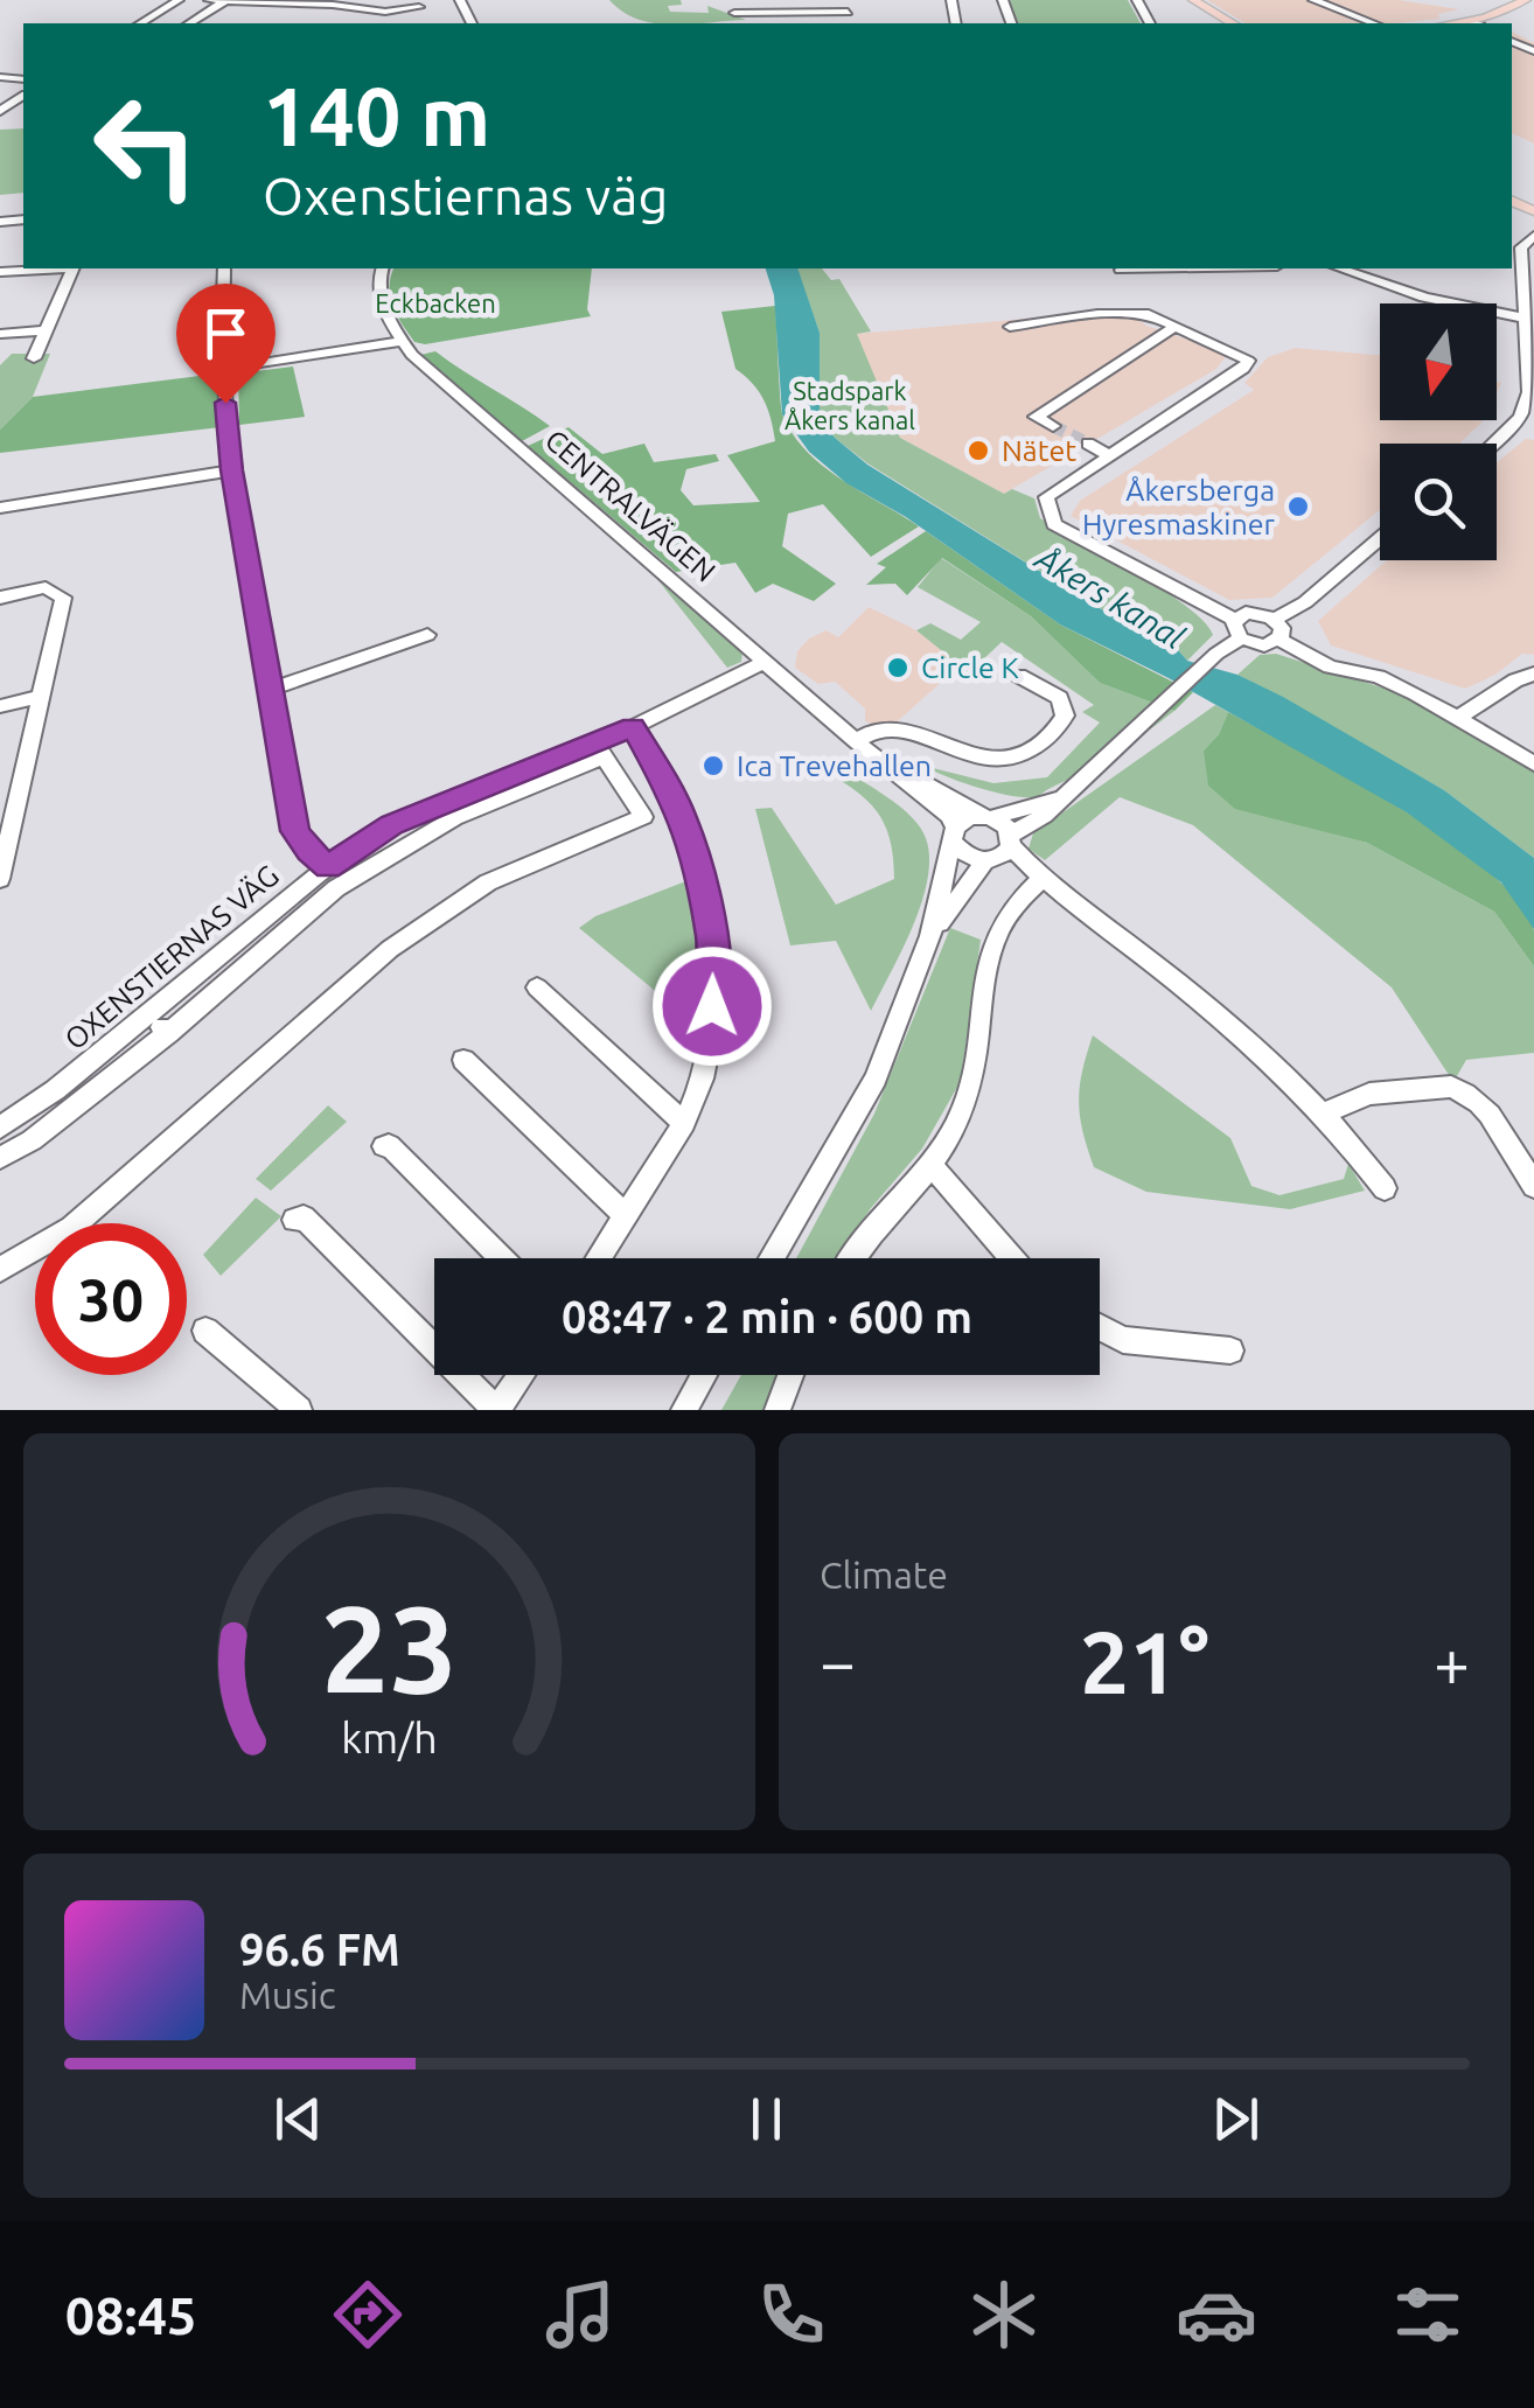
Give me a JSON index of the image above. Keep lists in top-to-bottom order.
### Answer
{
  "streets": {
    "street": ["CENTRALVÄGEN", "OXENSTIERNAS VÄG"]
  },
  "crossings": [
    ["CENTRALVÄGEN", "OXENSTIERNAS VÄG"]
  ],
  "water": ["Åkers kanal"],
  "parks": ["Eckbacken", "Stadspark Åkers kanal"],
  "places": [
    "Nätet",
    "Åkersberga Hyresmaskiner",
    "Circle K",
    "Ica Trevehallen"
  ],
  "north": "bottom",
  "page": {
    "turn": ["140 m", "Oxenstiernas väg"],
    "limit": "30",
    "trip": "08:47 · 2 min · 600 m",
    "tile": "Climate",
    "heat": ["−", "21°", "+"],
    "song": ["96.6 FM", "Music"],
    "tabs": "08:45",
    "gauge": ["23", "km/h"]
  }
}
